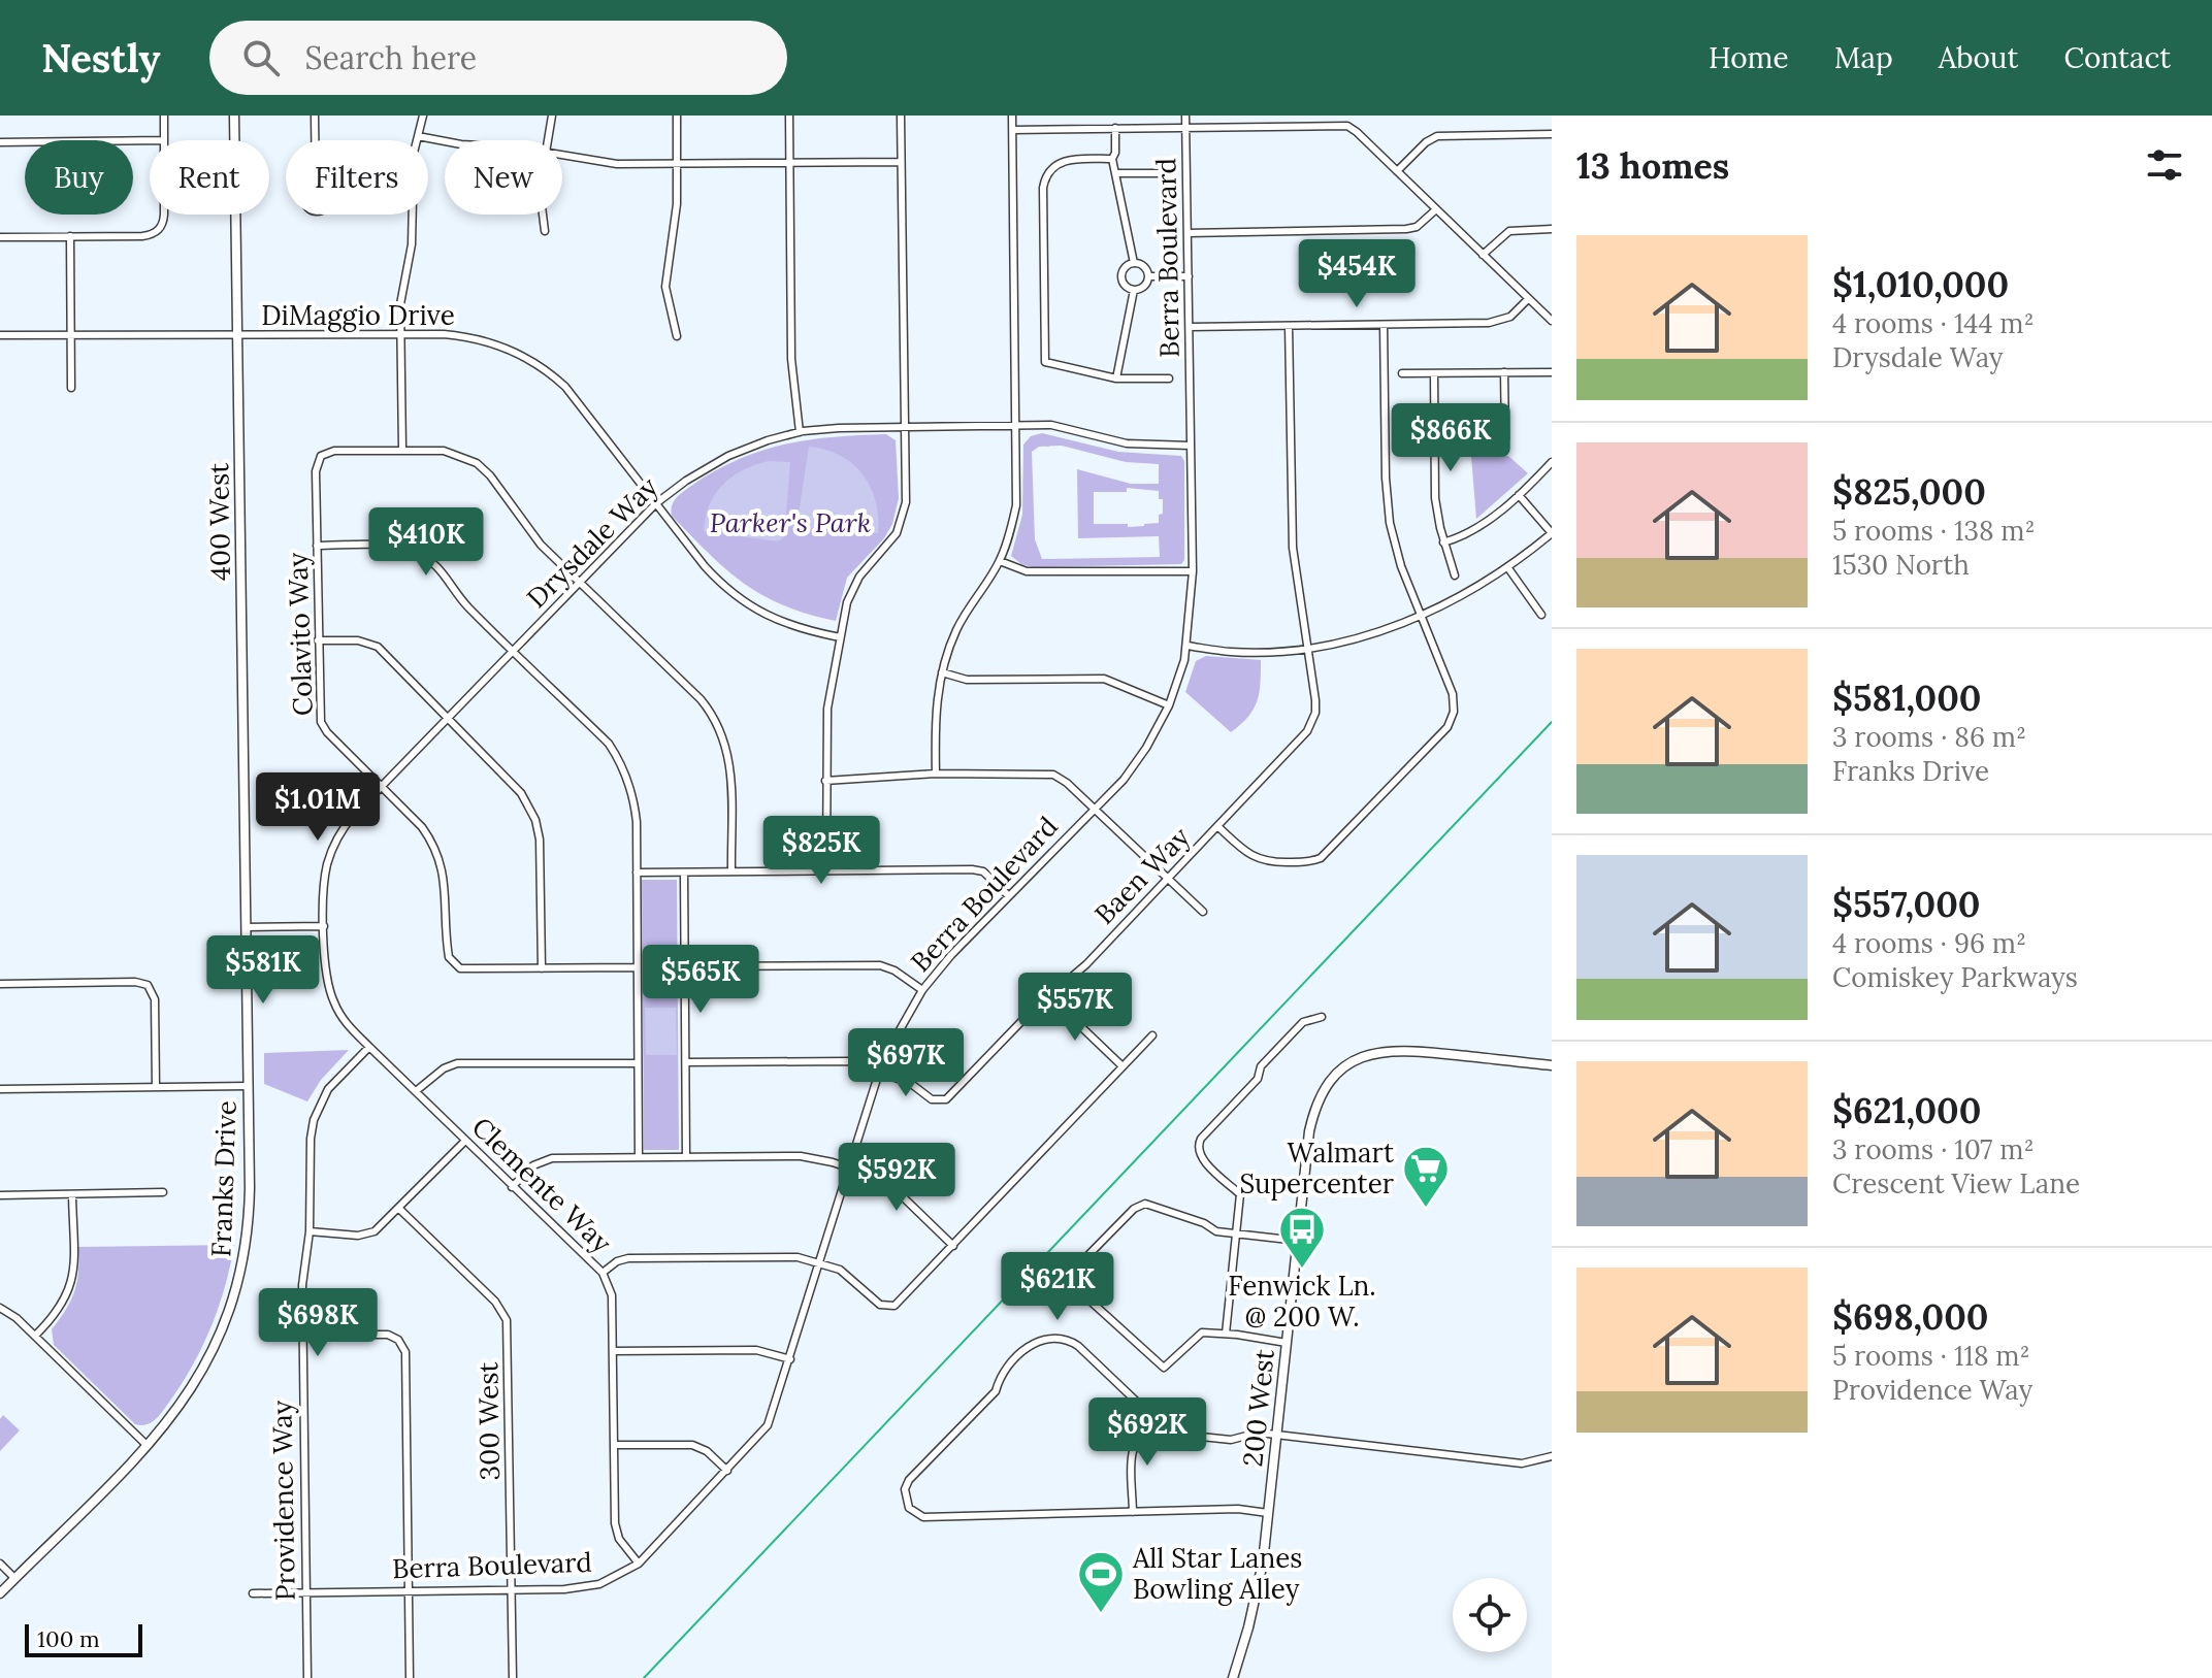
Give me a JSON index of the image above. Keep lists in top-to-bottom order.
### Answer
{
  "streets": {
    "street": [
      "Berra Boulevard",
      "DiMaggio Drive",
      "400 West",
      "Drysdale Way",
      "Colavito Way",
      "Baen Way",
      "Franks Drive",
      "Clemente Way",
      "200 West",
      "300 West",
      "Providence Way"
    ]
  },
  "crossings": [
    ["Berra Boulevard", "Drysdale Way"],
    ["Berra Boulevard", "Baen Way"],
    ["Berra Boulevard", "Clemente Way"],
    ["Berra Boulevard", "300 West"],
    ["Berra Boulevard", "Providence Way"],
    ["DiMaggio Drive", "400 West"],
    ["DiMaggio Drive", "Drysdale Way"],
    ["400 West", "Franks Drive"],
    ["Drysdale Way", "Colavito Way"],
    ["Drysdale Way", "Clemente Way"],
    ["Clemente Way", "Providence Way"]
  ],
  "parks": ["Parker's Park"],
  "places": {
    "supermarket": ["Walmart Supercenter"],
    "bus stop": ["Fenwick Ln. @ 200 W."],
    "sports": ["All Star Lanes Bowling Alley"]
  },
  "scale_bar": "100 m",
  "page": {
    "header": "Nestly",
    "search": "Search here",
    "nav": [
      "Home",
      "Map",
      "About",
      "Contact"
    ],
    "heading": "13 homes",
    "chip": [
      "Buy",
      "Rent",
      "Filters",
      "New"
    ],
    "list": [
      {
        "name": "$1,010,000",
        "note": "4 rooms · 144 m² · Drysdale Way"
      },
      {
        "name": "$825,000",
        "note": "5 rooms · 138 m² · 1530 North"
      },
      {
        "name": "$581,000",
        "note": "3 rooms · 86 m² · Franks Drive"
      },
      {
        "name": "$557,000",
        "note": "4 rooms · 96 m² · Comiskey Parkways"
      },
      {
        "name": "$621,000",
        "note": "3 rooms · 107 m² · Crescent View Lane"
      },
      {
        "name": "$698,000",
        "note": "5 rooms · 118 m² · Providence Way"
      }
    ],
    "price": [
      "$454K",
      "$866K",
      "$410K",
      "$1.01M",
      "$825K",
      "$581K",
      "$565K",
      "$557K",
      "$697K",
      "$592K",
      "$621K",
      "$698K",
      "$692K"
    ],
    "scale": "100 m"
  }
}
